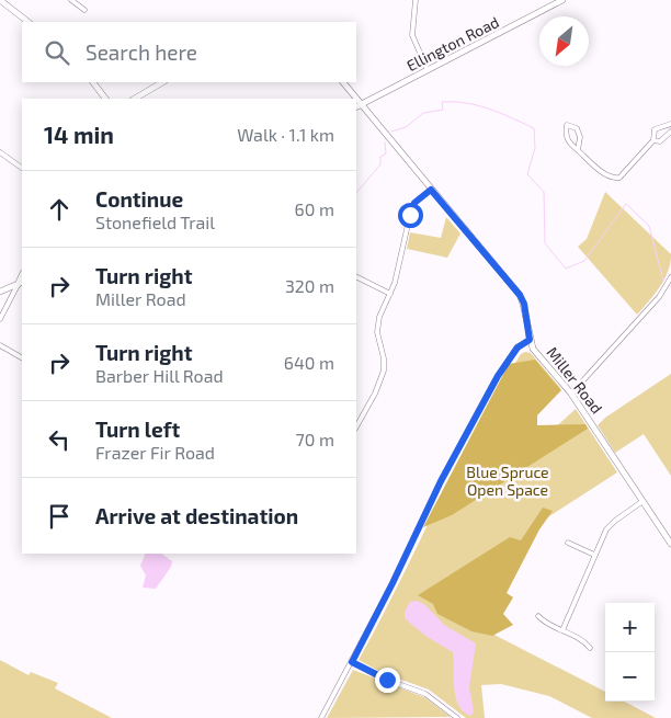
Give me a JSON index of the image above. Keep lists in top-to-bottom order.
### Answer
{
  "streets": {
    "street": ["Ellington Road", "Miller Road"]
  },
  "crossings": [
    ["Ellington Road", "Miller Road"]
  ],
  "parks": ["Blue Spruce Open Space"],
  "north": "bottom left",
  "page": {
    "search": "Search here",
    "heading": ["14 min", "Walk · 1.1 km"],
    "list": [
      ["Continue", "Stonefield Trail", "60 m"],
      ["Turn right", "Miller Road", "320 m"],
      ["Turn right", "Barber Hill Road", "640 m"],
      ["Turn left", "Frazer Fir Road", "70 m"],
      "Arrive at destination"
    ],
    "map_buttons": ["+", "−"]
  }
}
